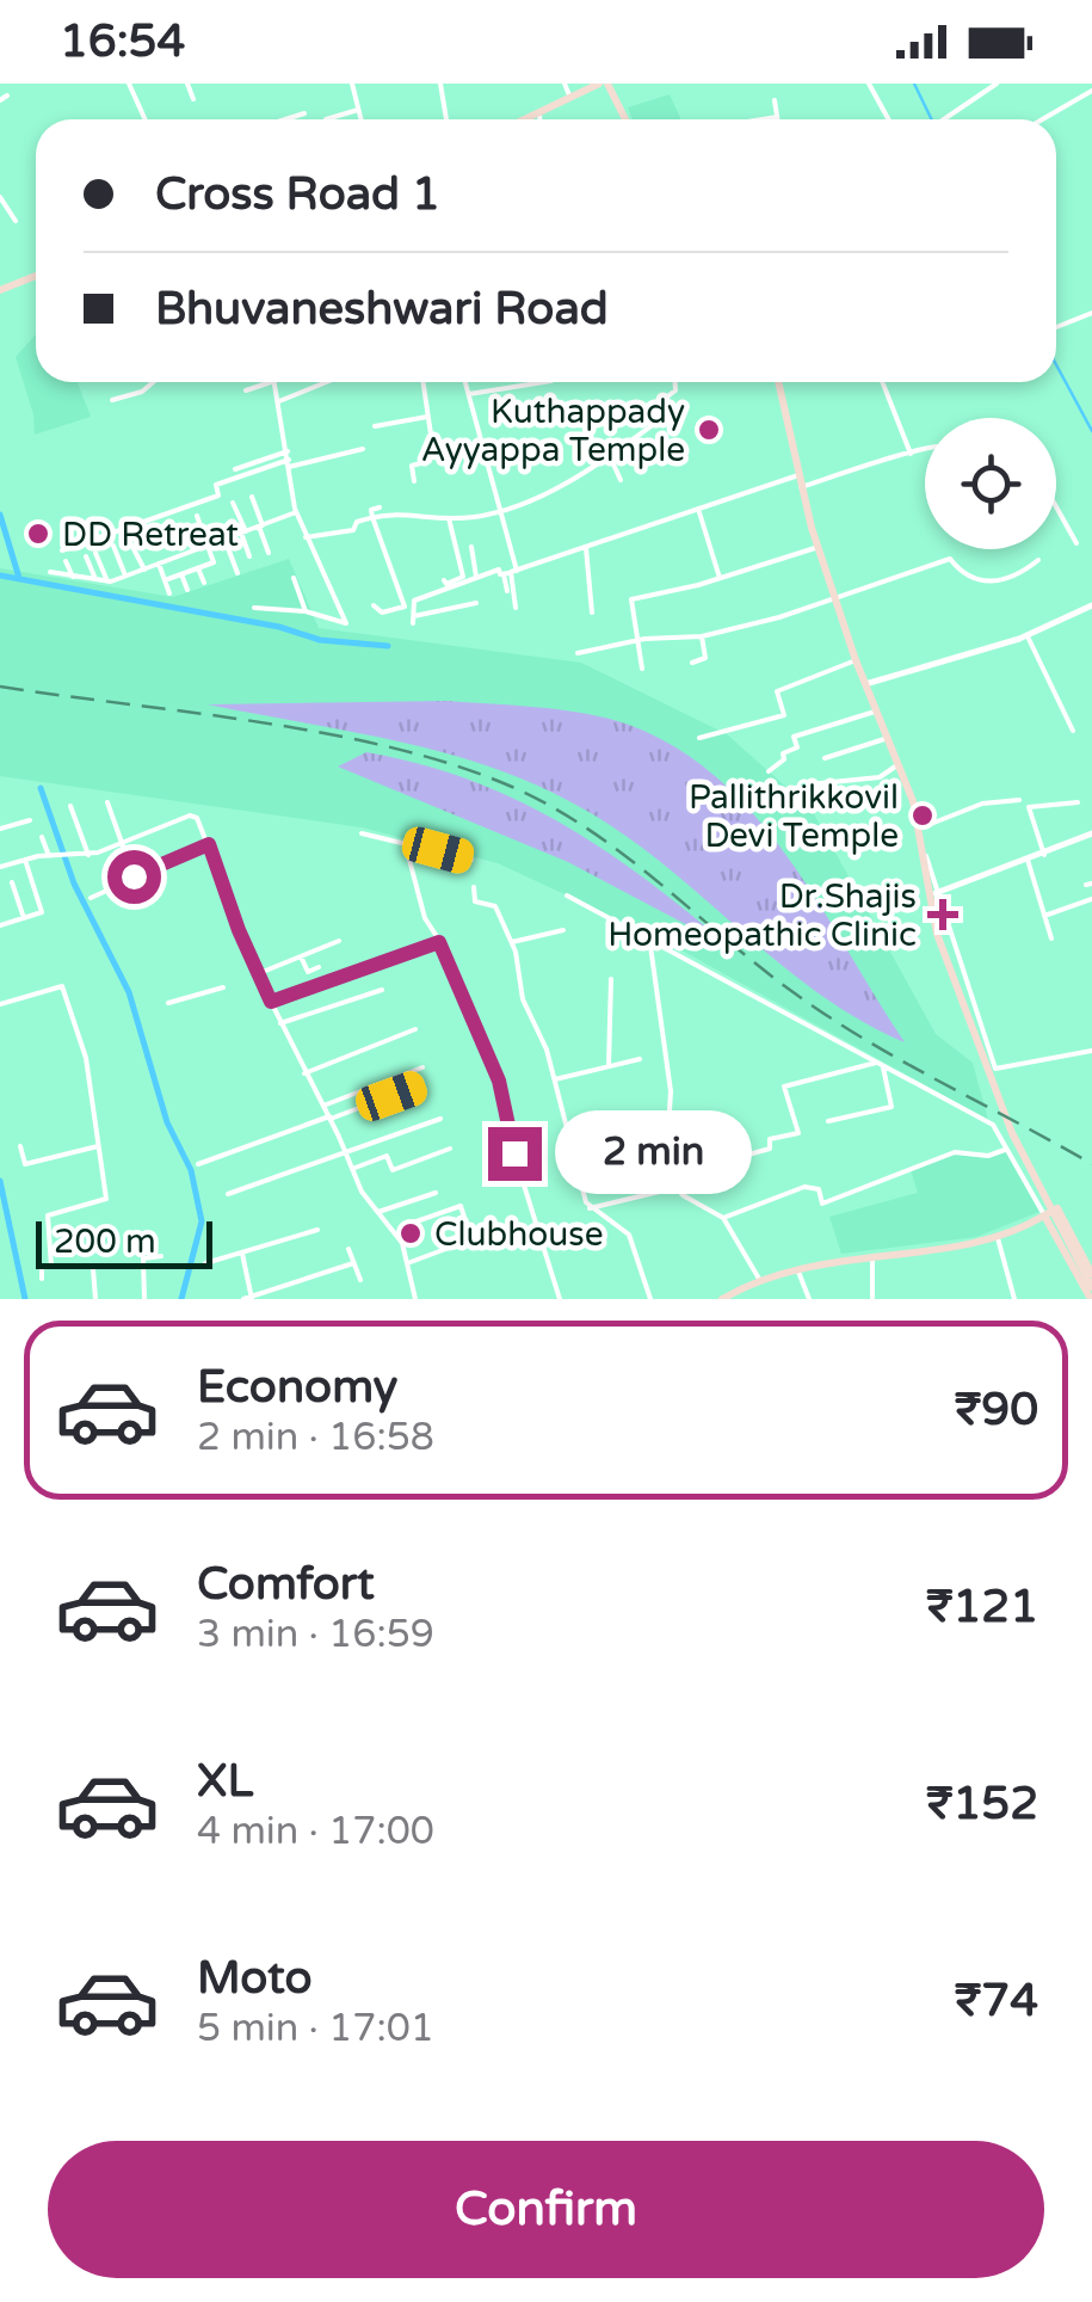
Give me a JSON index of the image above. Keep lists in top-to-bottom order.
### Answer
{
  "places": {
    "other": [
      "Kuthappady Ayyappa Temple",
      "DD Retreat",
      "Pallithrikkovil Devi Temple",
      "Clubhouse"
    ],
    "health": ["Dr.Shajis Homeopathic Clinic"]
  },
  "scale_bar": "200 m",
  "page": {
    "status": "16:54",
    "banner": ["Cross Road 1", "Bhuvaneshwari Road"],
    "bubble": "2 min",
    "scale": "200 m",
    "list": [
      {
        "name": "Economy",
        "note": "2 min · 16:58",
        "value": "₹90"
      },
      {
        "name": "Comfort",
        "note": "3 min · 16:59",
        "value": "₹121"
      },
      {
        "name": "XL",
        "note": "4 min · 17:00",
        "value": "₹152"
      },
      {
        "name": "Moto",
        "note": "5 min · 17:01",
        "value": "₹74"
      }
    ],
    "buttons": "Confirm"
  }
}
